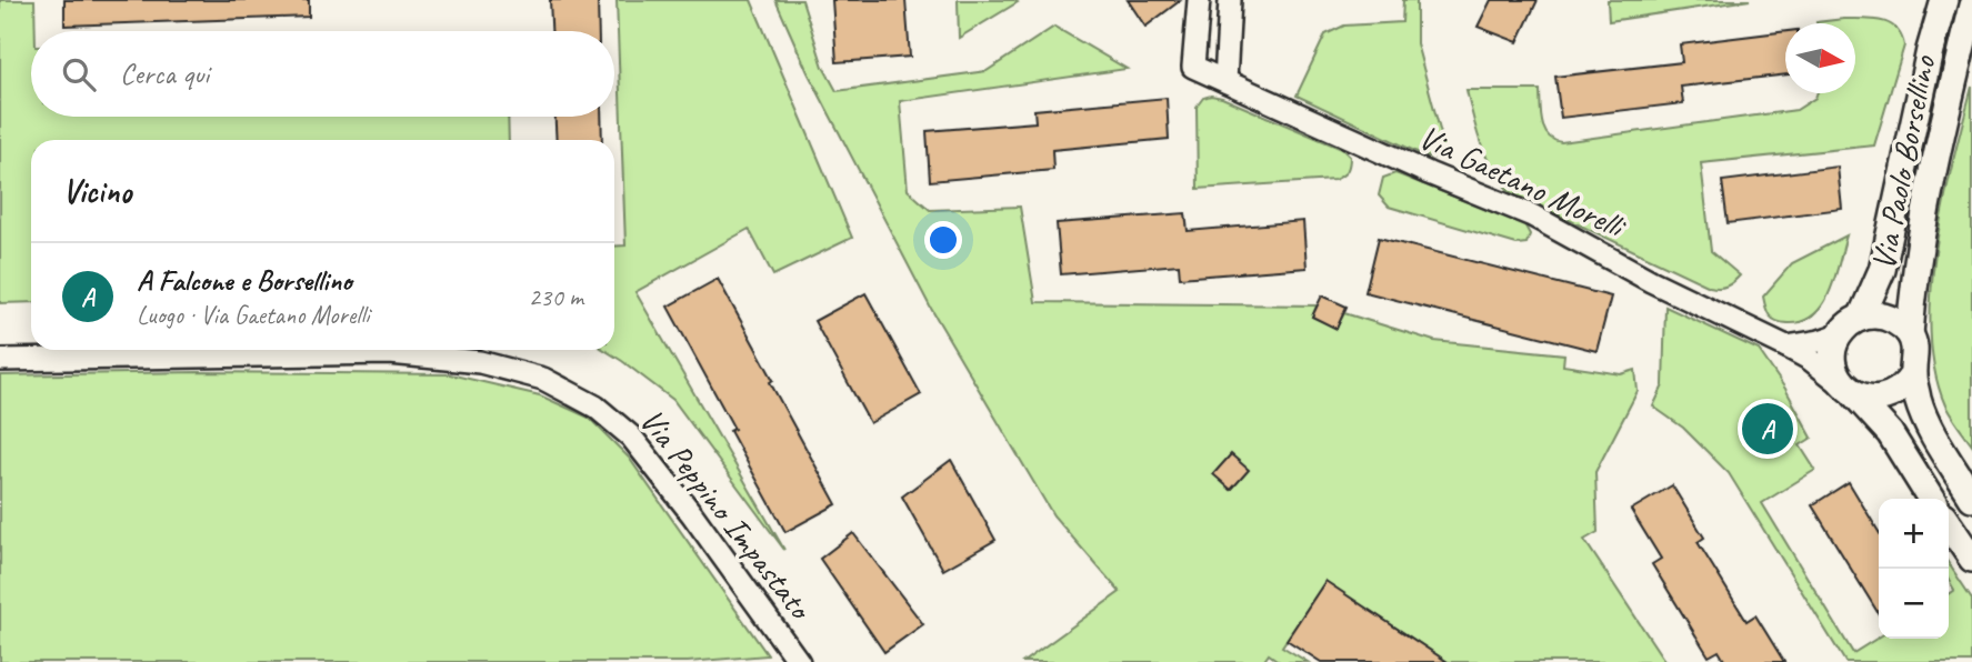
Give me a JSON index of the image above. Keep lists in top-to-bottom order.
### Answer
{
  "streets": {
    "street": ["Via Paolo Borsellino", "Via Gaetano Morelli", "Via Peppino Impastato"]
  },
  "crossings": [
    ["Via Paolo Borsellino", "Via Gaetano Morelli"]
  ],
  "north": "right",
  "page": {
    "search": "Cerca qui",
    "heading": "Vicino",
    "list": [
      {
        "mark": "A",
        "name": "A Falcone e Borsellino",
        "note": "Luogo · Via Gaetano Morelli",
        "value": "230 m"
      }
    ],
    "pins": "A",
    "map_buttons": ["+", "−"]
  }
}
